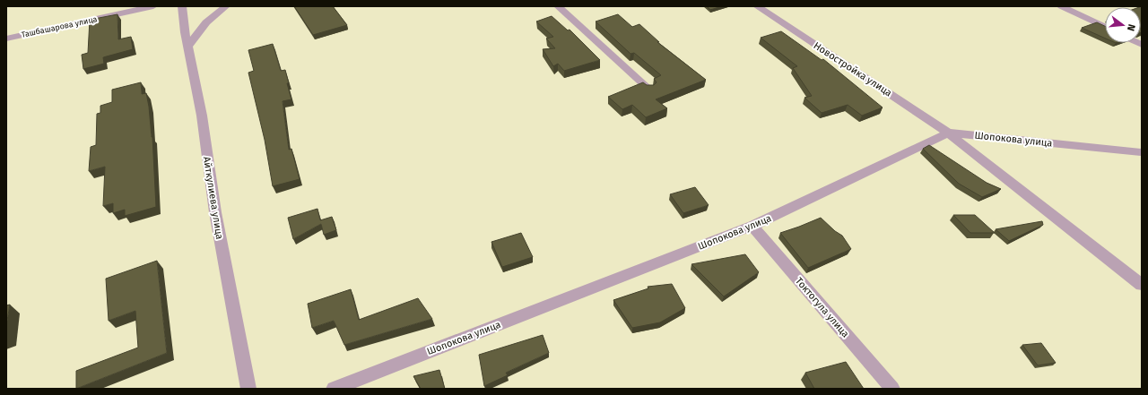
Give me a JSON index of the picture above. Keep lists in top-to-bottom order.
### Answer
{
  "streets": {
    "street": [
      "Ташбашарова улица",
      "Новостройка улица",
      "Шопокова улица",
      "Айткулиева улица",
      "Токтогула улица"
    ]
  },
  "crossings": [
    ["Новостройка улица", "Шопокова улица"],
    ["Шопокова улица", "Токтогула улица"]
  ],
  "north": "right"
}
